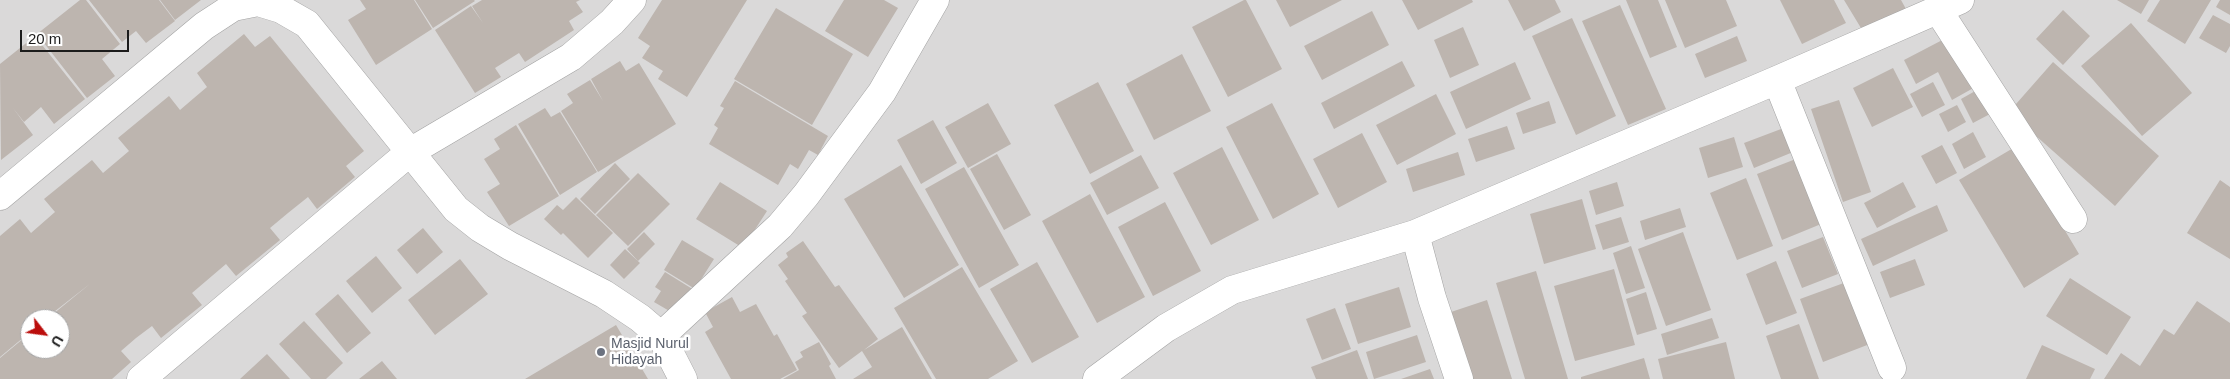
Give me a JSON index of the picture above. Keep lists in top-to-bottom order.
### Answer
{
  "places": ["Masjid Nurul Hidayah"],
  "scale_bar": "20 m",
  "north": "bottom right"
}
